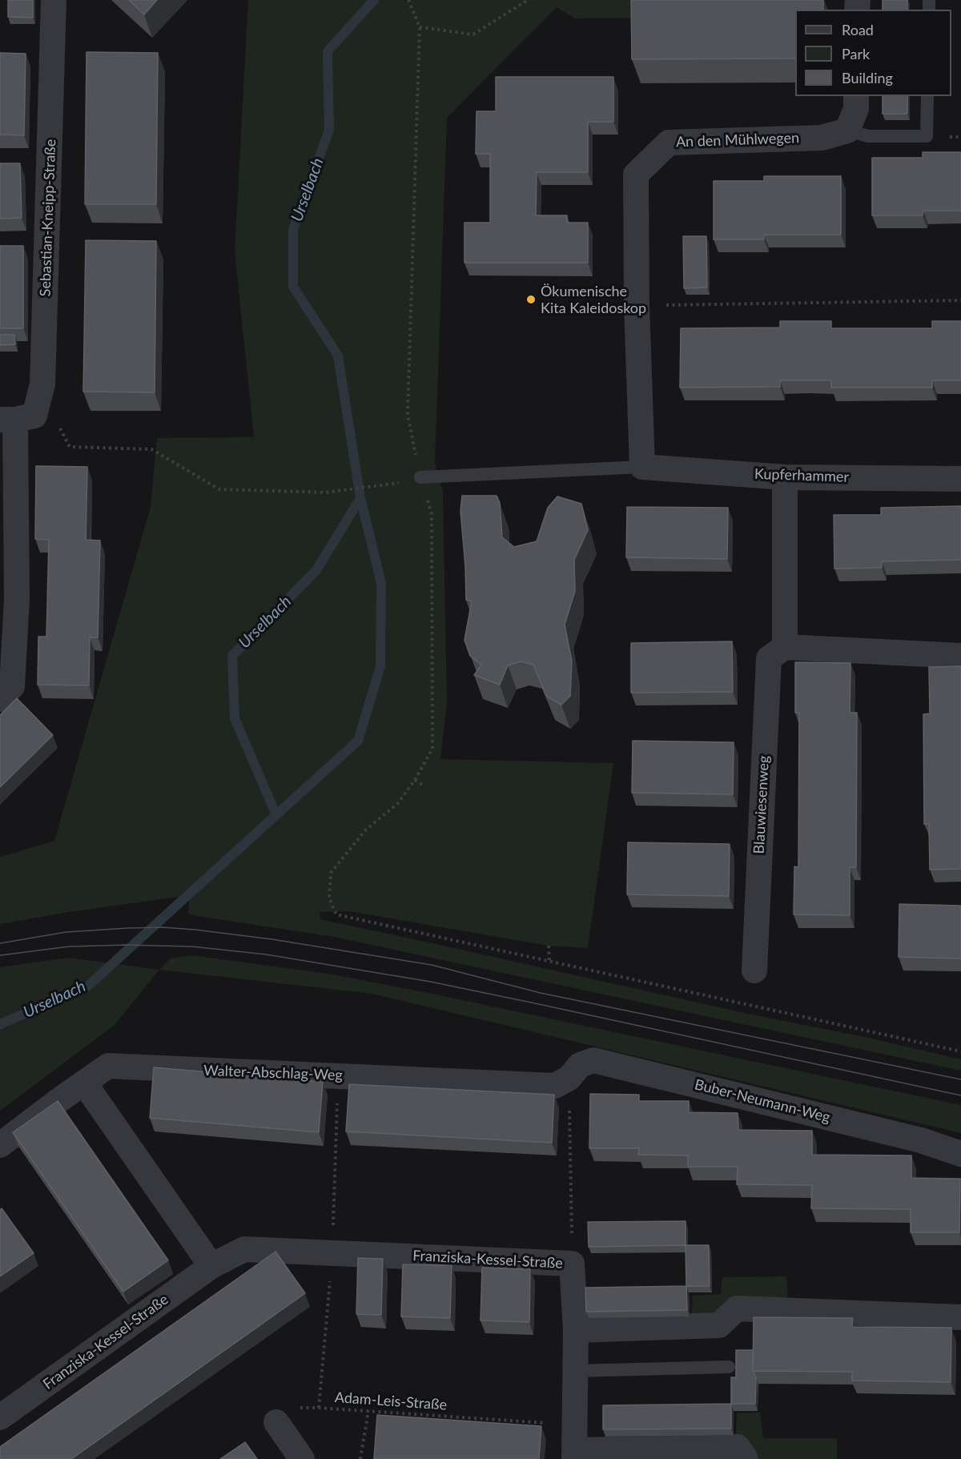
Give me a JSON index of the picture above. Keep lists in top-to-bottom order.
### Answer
{
  "streets": {
    "street": [
      "An den Mühlwegen",
      "Sebastian-Kneipp-Straße",
      "Kupferhammer",
      "Blauwiesenweg",
      "Walter-Abschlag-Weg",
      "Buber-Neumann-Weg",
      "Franziska-Kessel-Straße"
    ],
    "path": ["Adam-Leis-Straße"]
  },
  "crossings": [
    ["An den Mühlwegen", "Kupferhammer"],
    ["Walter-Abschlag-Weg", "Buber-Neumann-Weg"],
    ["Franziska-Kessel-Straße", "Adam-Leis-Straße"]
  ],
  "water": ["Urselbach"],
  "places": ["Ökumenische Kita Kaleidoskop"],
  "legend": ["Road", "Park", "Building"]
}
